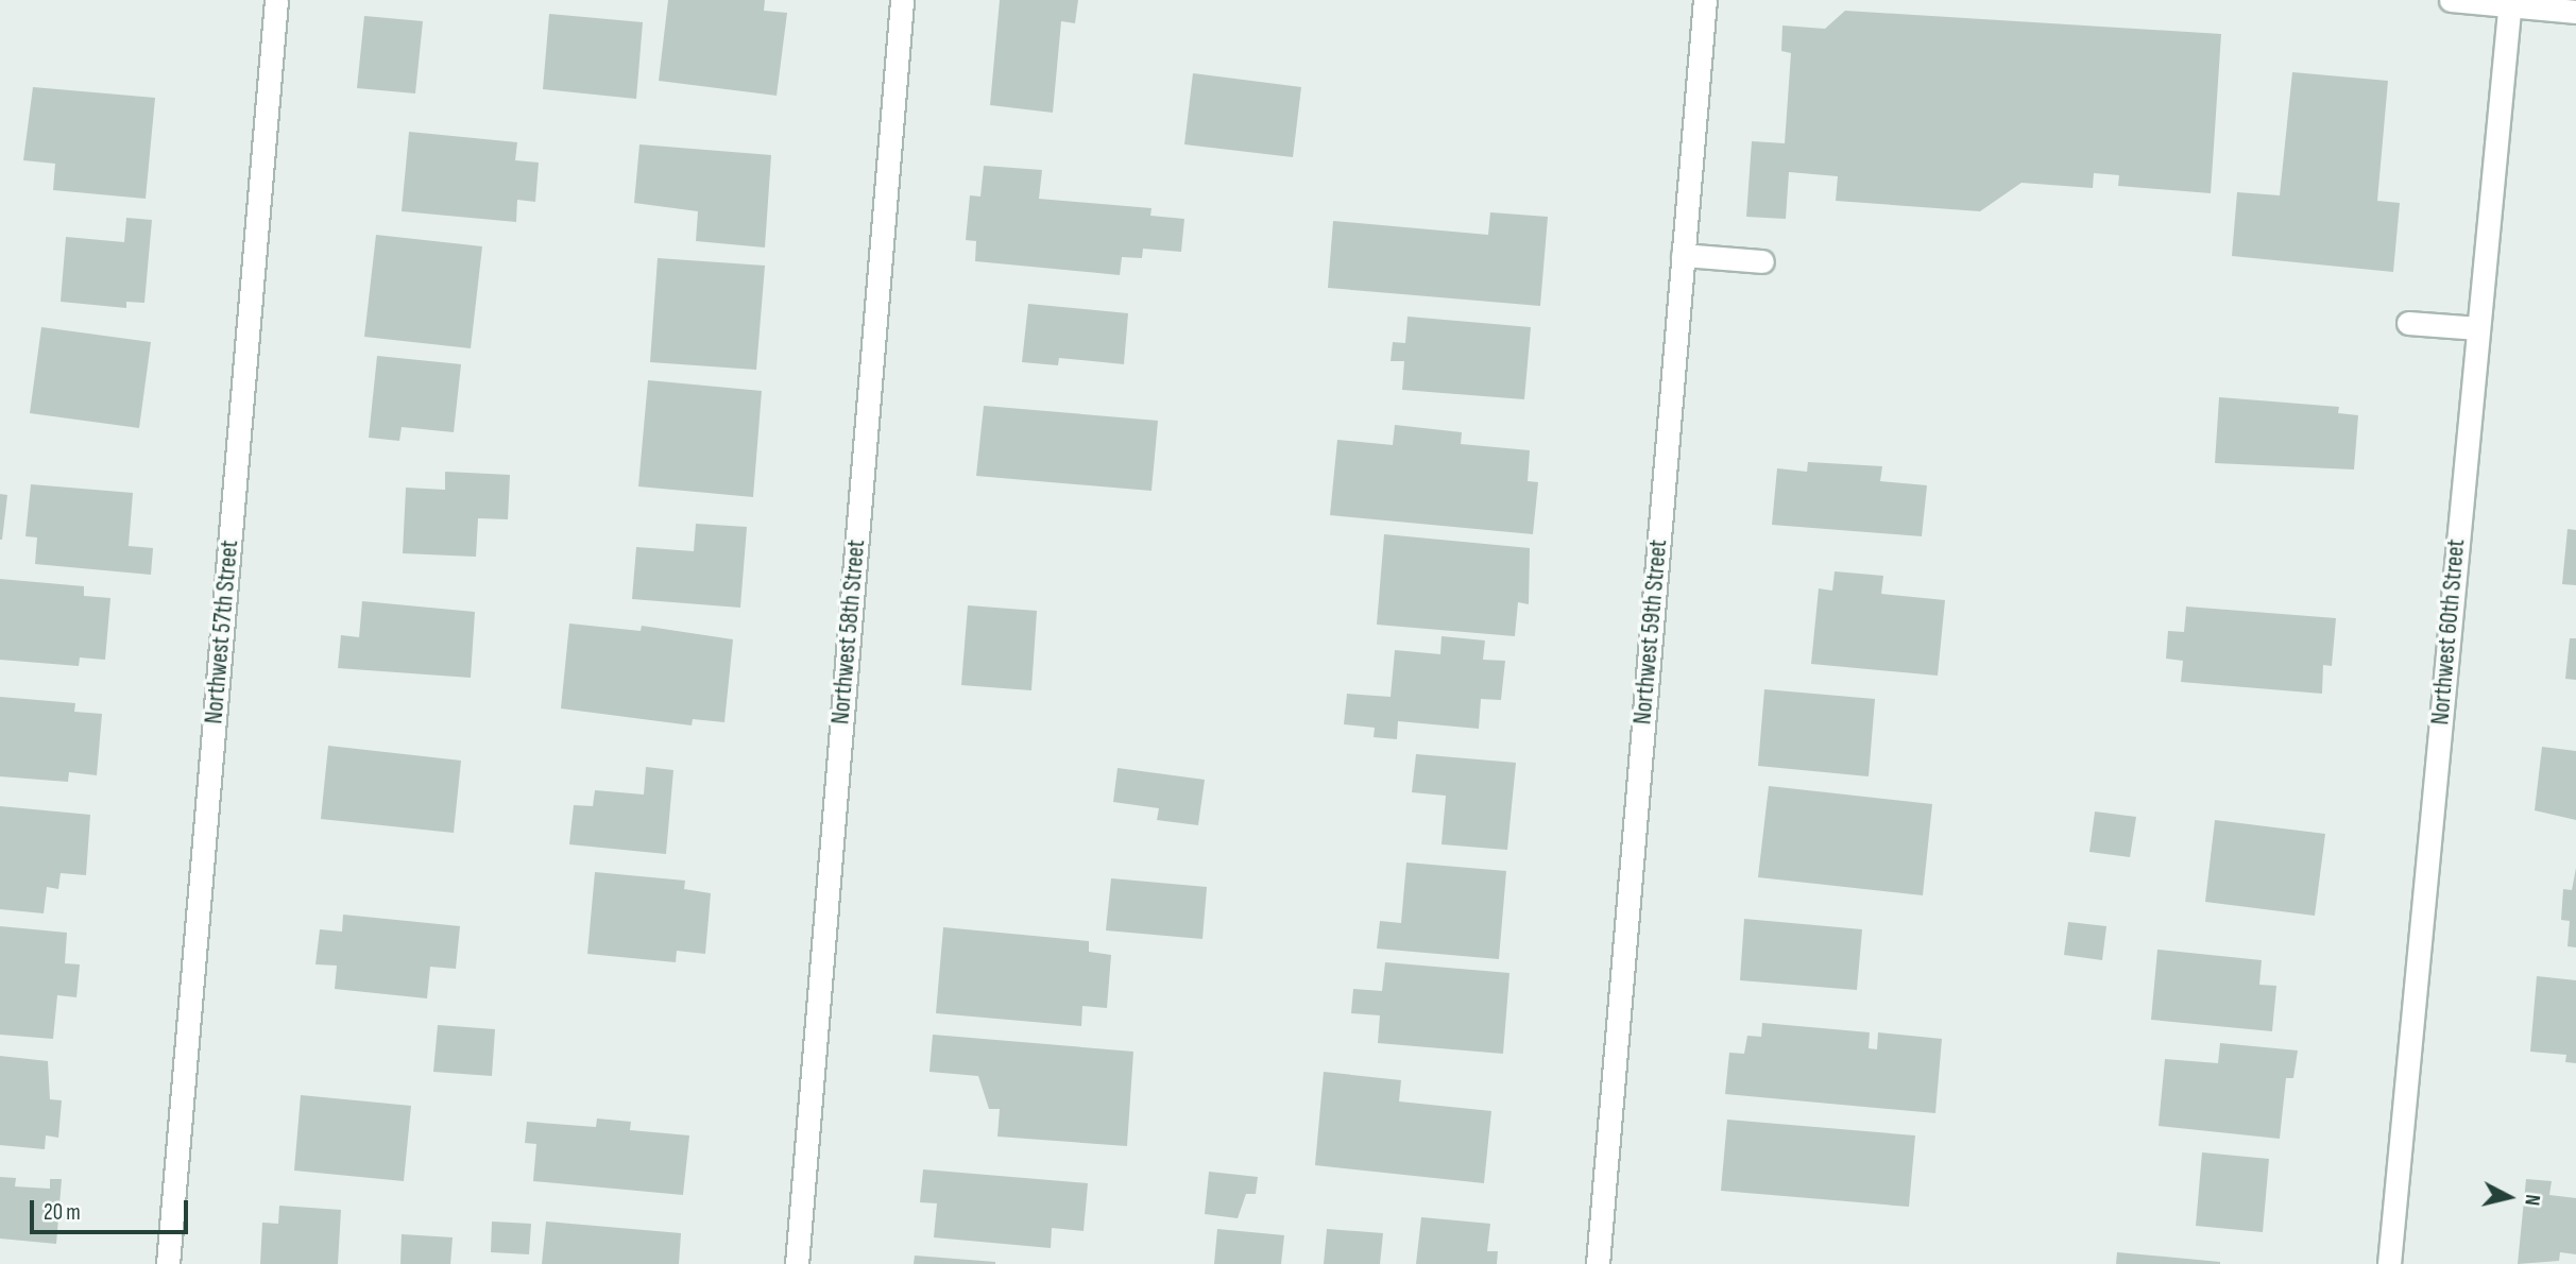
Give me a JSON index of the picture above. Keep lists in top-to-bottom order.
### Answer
{
  "streets": {
    "street": [
      "Northwest 57th Street",
      "Northwest 58th Street",
      "Northwest 59th Street",
      "Northwest 60th Street"
    ]
  },
  "scale_bar": "20 m",
  "north": "right"
}
